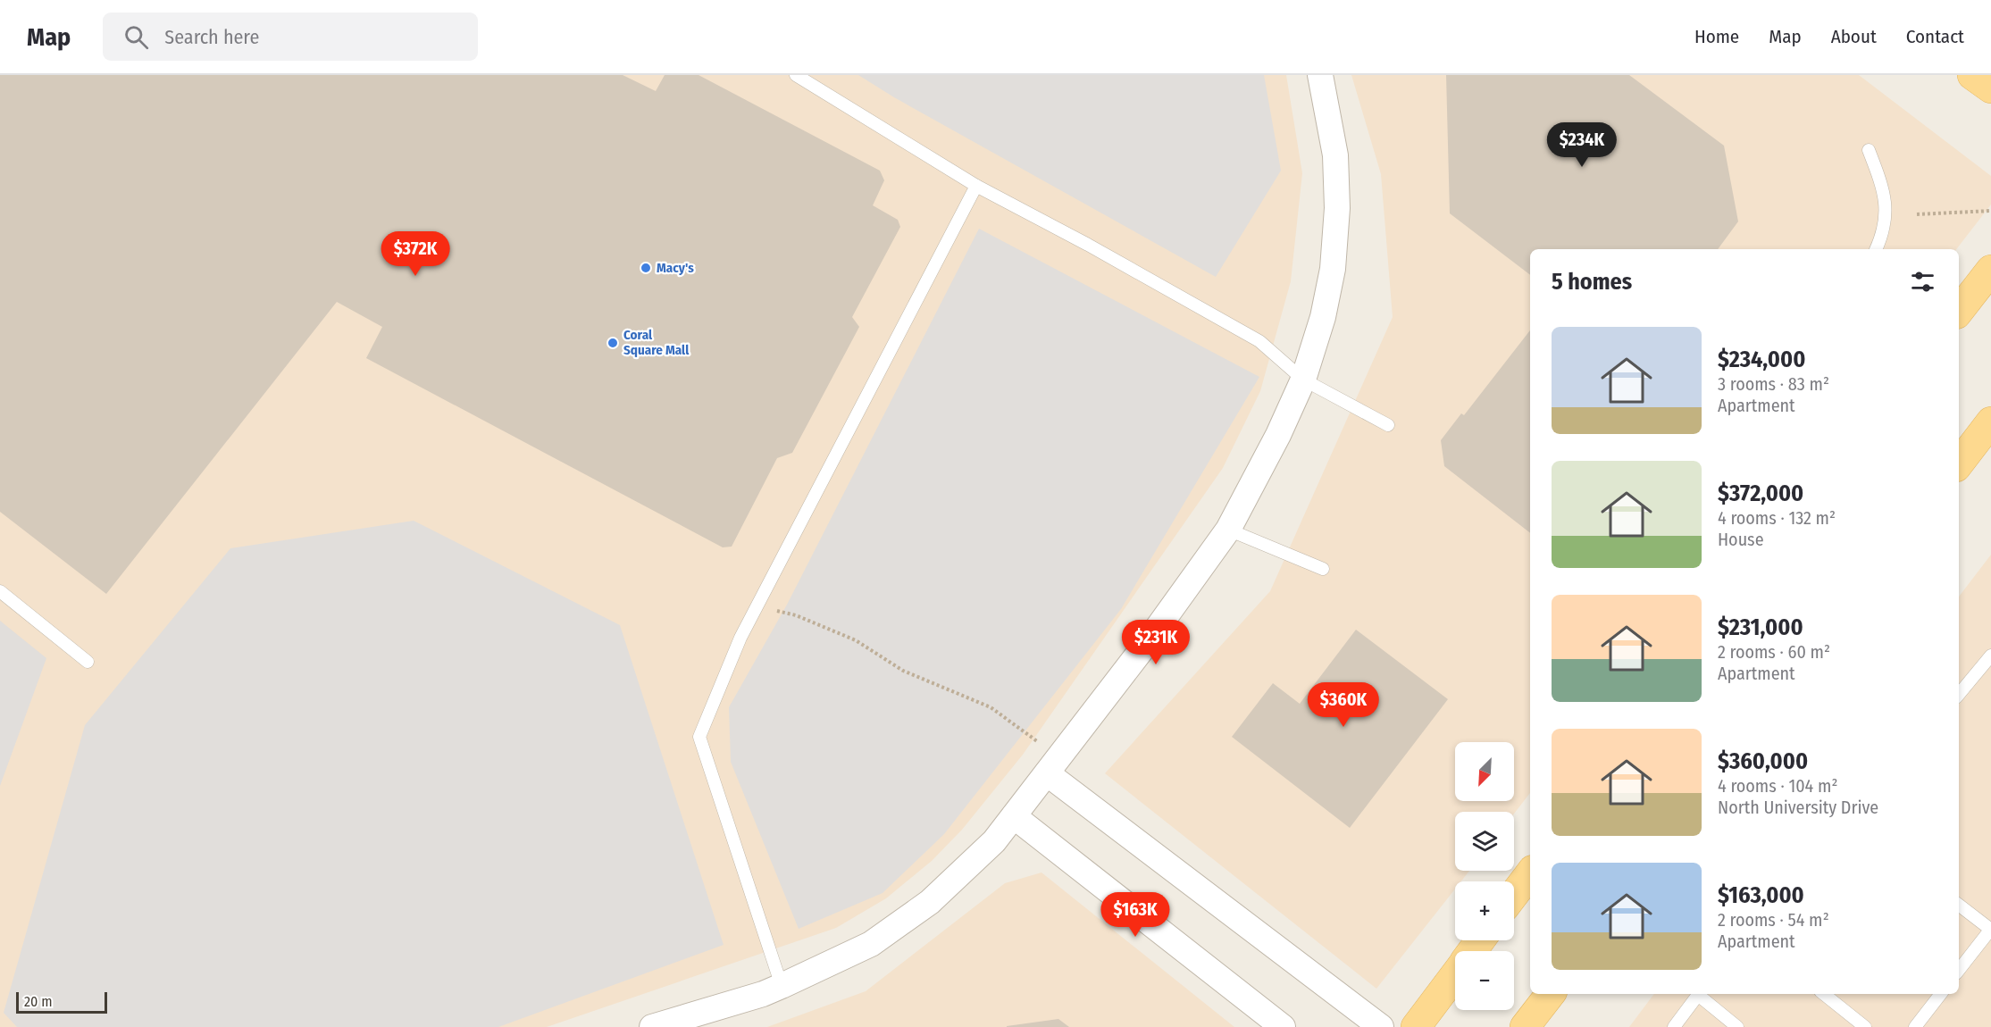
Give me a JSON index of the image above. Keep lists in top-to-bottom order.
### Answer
{
  "places": ["Macy's", "Coral Square Mall"],
  "scale_bar": "20 m",
  "north": "bottom left",
  "page": {
    "header": "Map",
    "search": "Search here",
    "nav": [
      "Home",
      "Map",
      "About",
      "Contact"
    ],
    "price": [
      "$234K",
      "$372K",
      "$231K",
      "$360K",
      "$163K"
    ],
    "heading": "5 homes",
    "list": [
      {
        "name": "$234,000",
        "note": "3 rooms · 83 m² · Apartment"
      },
      {
        "name": "$372,000",
        "note": "4 rooms · 132 m² · House"
      },
      {
        "name": "$231,000",
        "note": "2 rooms · 60 m² · Apartment"
      },
      {
        "name": "$360,000",
        "note": "4 rooms · 104 m² · North University Drive"
      },
      {
        "name": "$163,000",
        "note": "2 rooms · 54 m² · Apartment"
      }
    ],
    "map_buttons": ["+", "−"],
    "scale": "20 m"
  }
}
